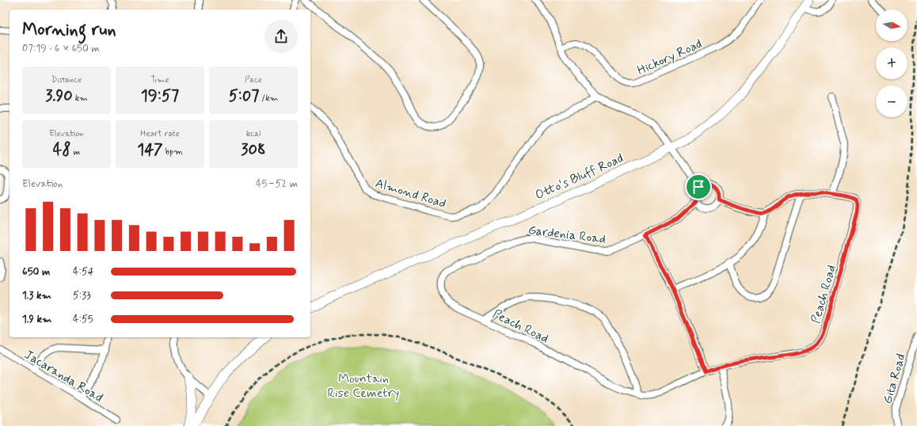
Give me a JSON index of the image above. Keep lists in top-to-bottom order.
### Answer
{
  "streets": {
    "main road": ["Otto's Bluff Road"],
    "street": [
      "Hickory Road",
      "Almond Road",
      "Gardenia Road",
      "Peach Road",
      "Jacaranda Road",
      "Gita Road"
    ]
  },
  "crossings": [
    ["Gardenia Road", "Peach Road"]
  ],
  "parks": ["Mountain Rise Cemetry"],
  "north": "right",
  "page": {
    "map_buttons": ["+", "−"],
    "heading": ["Morning run", "07:19 · 6 × 650 m"],
    "stats": [
      ["Distance", "3.90 km"],
      ["Time", "19:57"],
      ["Pace", "5:07 /km"],
      ["Elevation", "48 m"],
      ["Heart rate", "147 bpm"],
      ["kcal", "308"]
    ],
    "chart": ["Elevation", "45–52 m"],
    "list": [
      {
        "name": "650 m",
        "note": "4:54"
      },
      {
        "name": "1.3 km",
        "note": "5:33"
      },
      {
        "name": "1.9 km",
        "note": "4:55"
      }
    ]
  }
}
